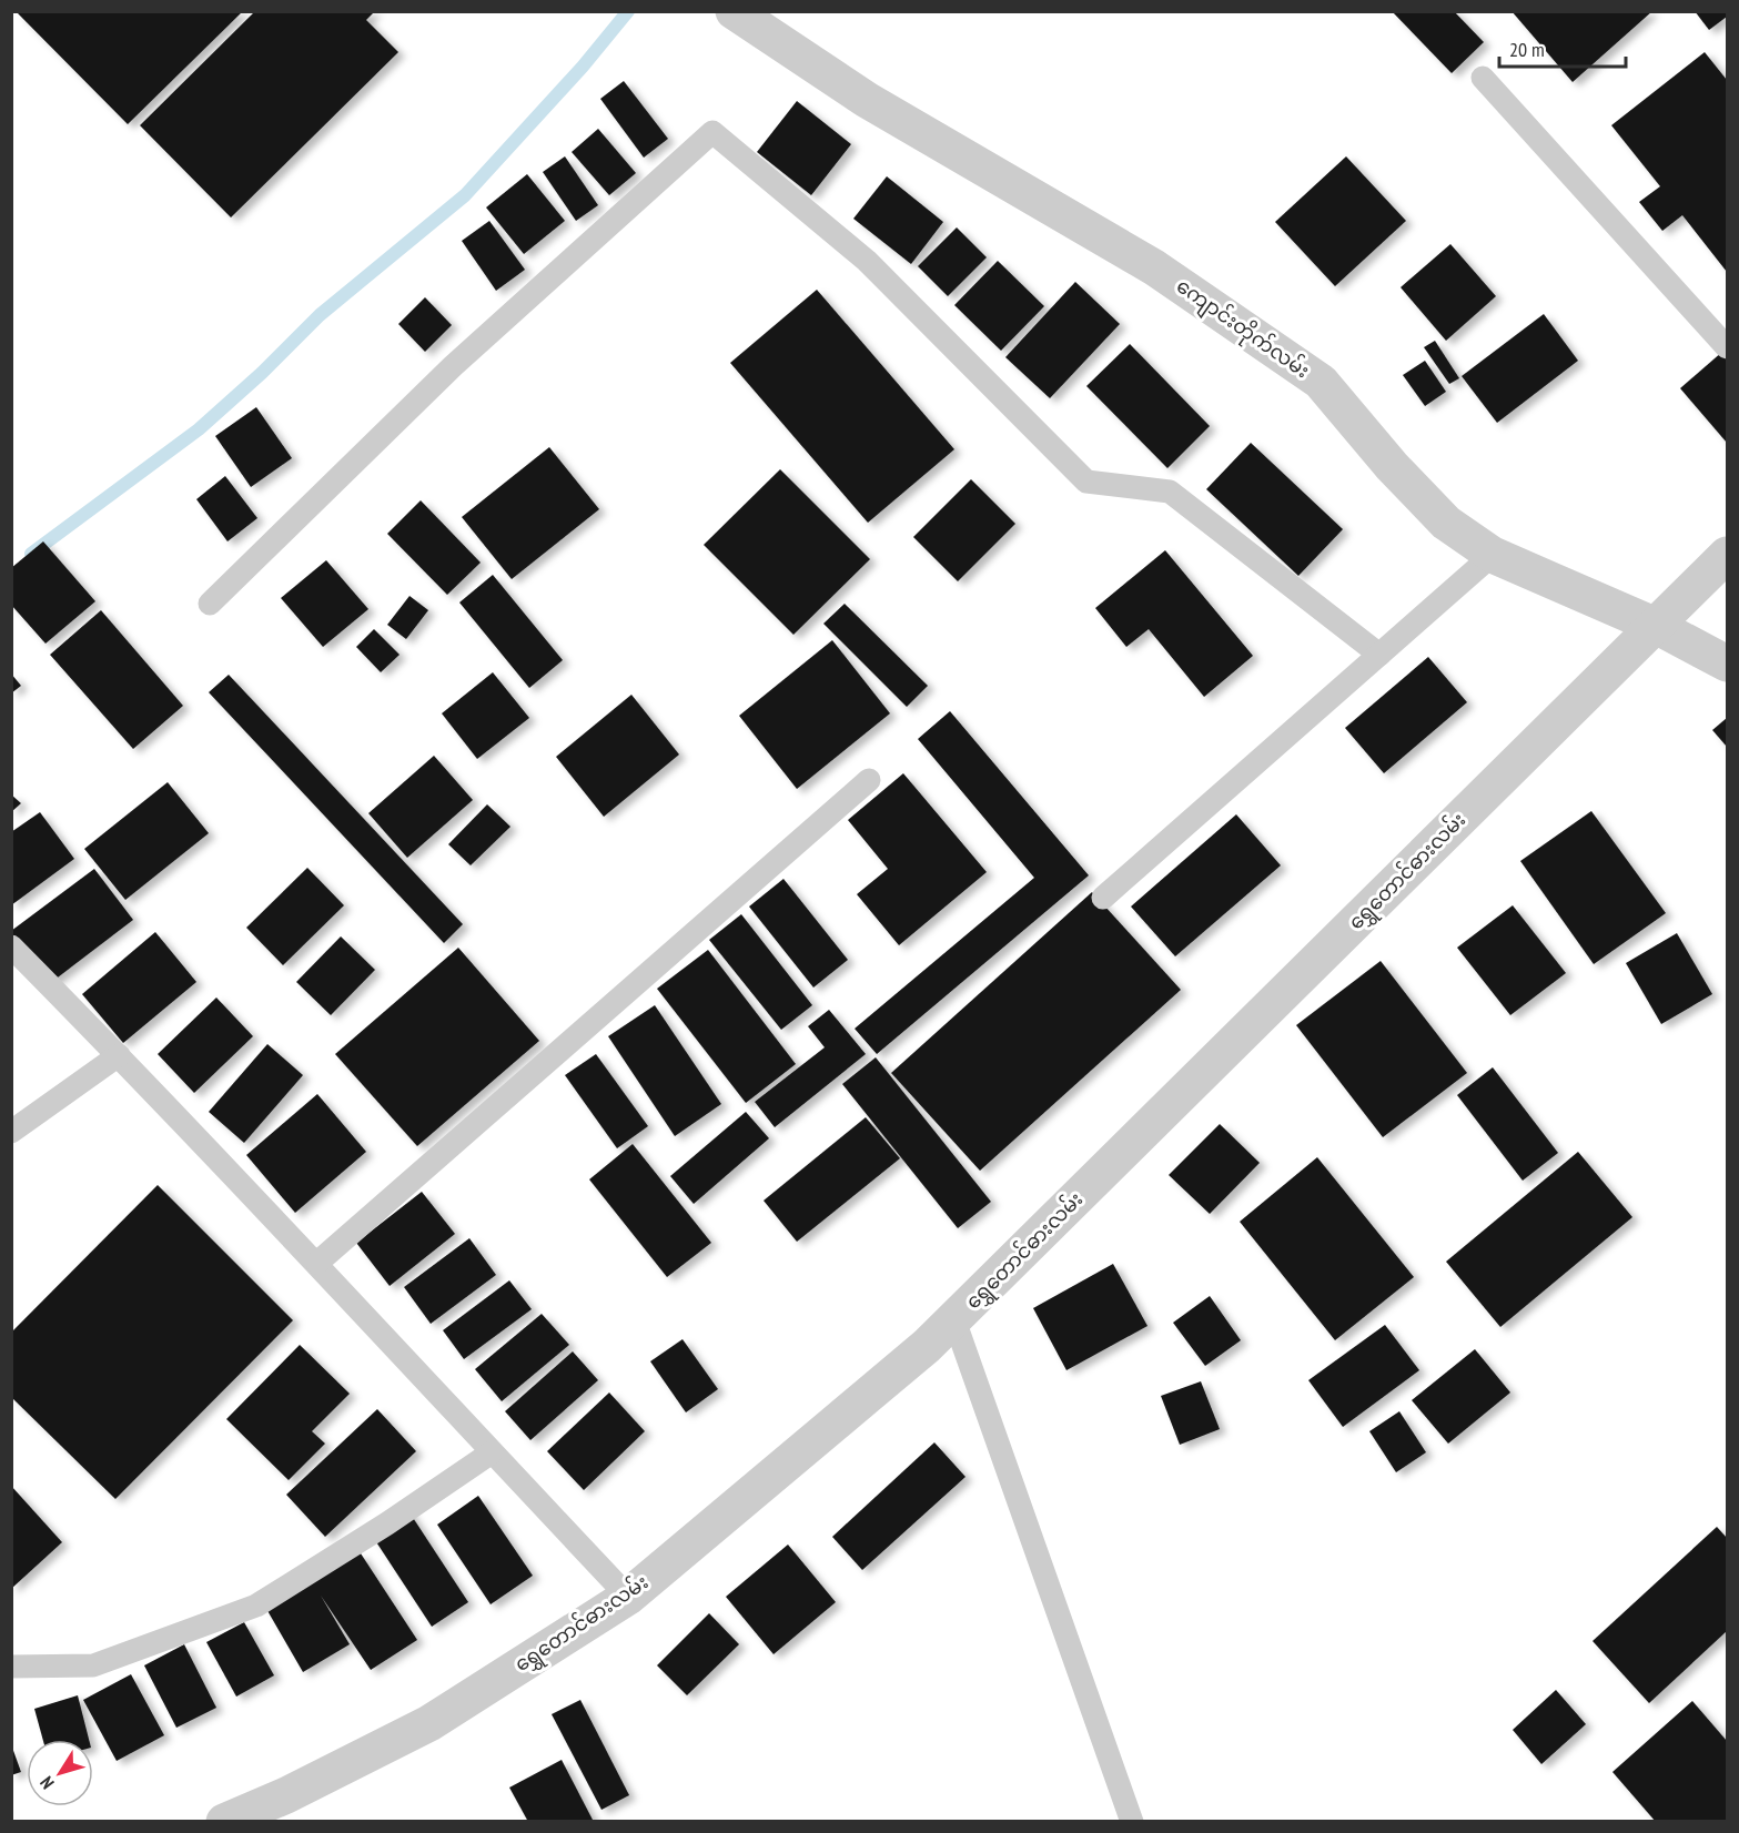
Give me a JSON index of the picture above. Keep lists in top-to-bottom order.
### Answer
{
  "streets": {
    "street": ["ကျောင်းတိုက်လမ်း", "ရွှေတောင်ဓားလမ်း"]
  },
  "crossings": [
    ["ကျောင်းတိုက်လမ်း", "ရွှေတောင်ဓားလမ်း"]
  ],
  "scale_bar": "20 m",
  "north": "bottom left"
}
